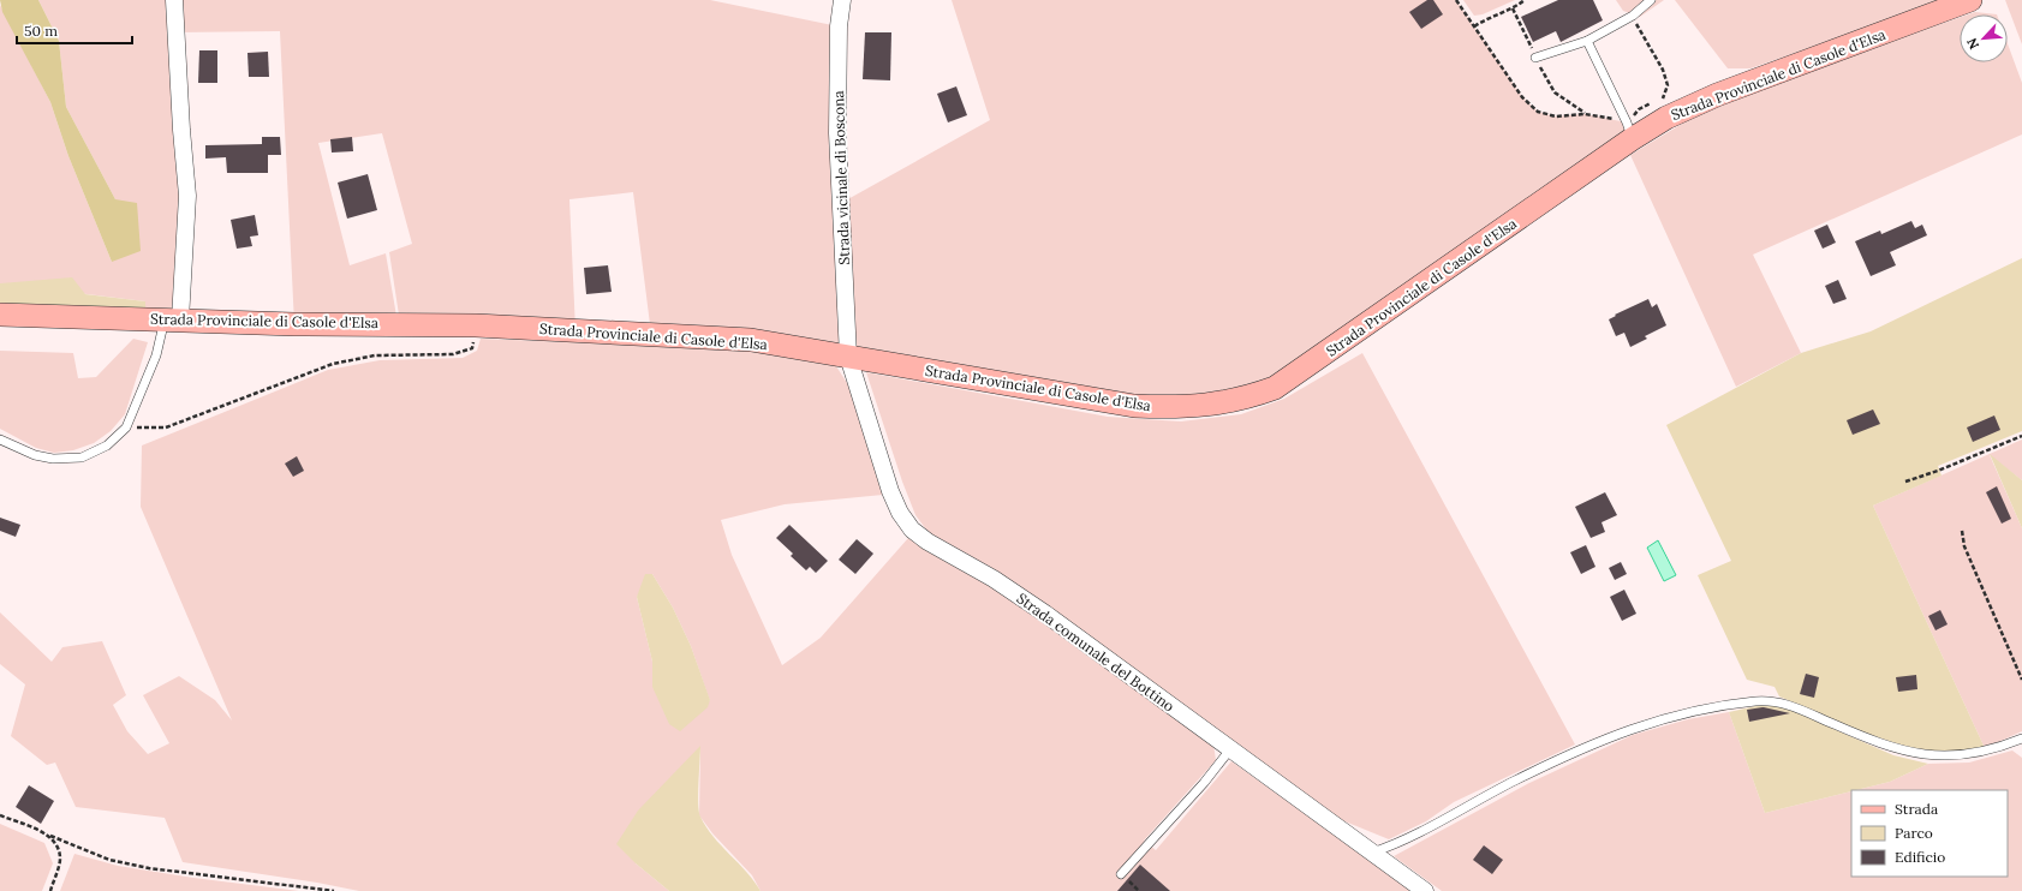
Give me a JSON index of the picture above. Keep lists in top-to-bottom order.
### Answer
{
  "streets": {
    "main road": ["Strada Provinciale di Casole d'Elsa"],
    "street": ["Strada vicinale di Boscona", "Strada comunale del Bottino"]
  },
  "crossings": [
    ["Strada Provinciale di Casole d'Elsa", "Strada vicinale di Boscona"],
    ["Strada Provinciale di Casole d'Elsa", "Strada comunale del Bottino"],
    ["Strada vicinale di Boscona", "Strada comunale del Bottino"]
  ],
  "legend": ["Strada", "Parco", "Edificio"],
  "scale_bar": "50 m",
  "north": "bottom left"
}
